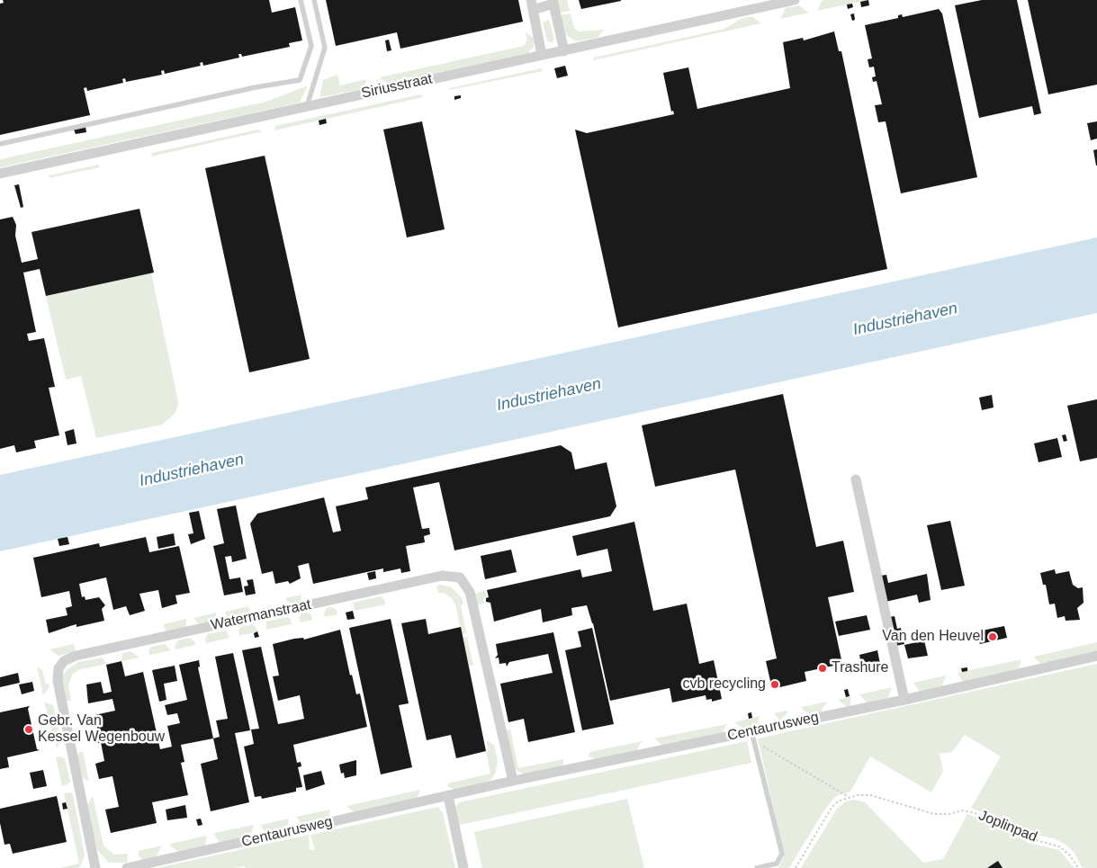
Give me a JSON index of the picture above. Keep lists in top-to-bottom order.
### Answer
{
  "streets": {
    "street": ["Siriusstraat", "Watermanstraat", "Centaurusweg"],
    "path": ["Joplinpad"]
  },
  "crossings": [
    ["Watermanstraat", "Centaurusweg"]
  ],
  "water": ["Industriehaven"],
  "places": [
    "Van den Heuvel",
    "Trashure",
    "cvb recycling",
    "Gebr. Van Kessel Wegenbouw"
  ]
}
